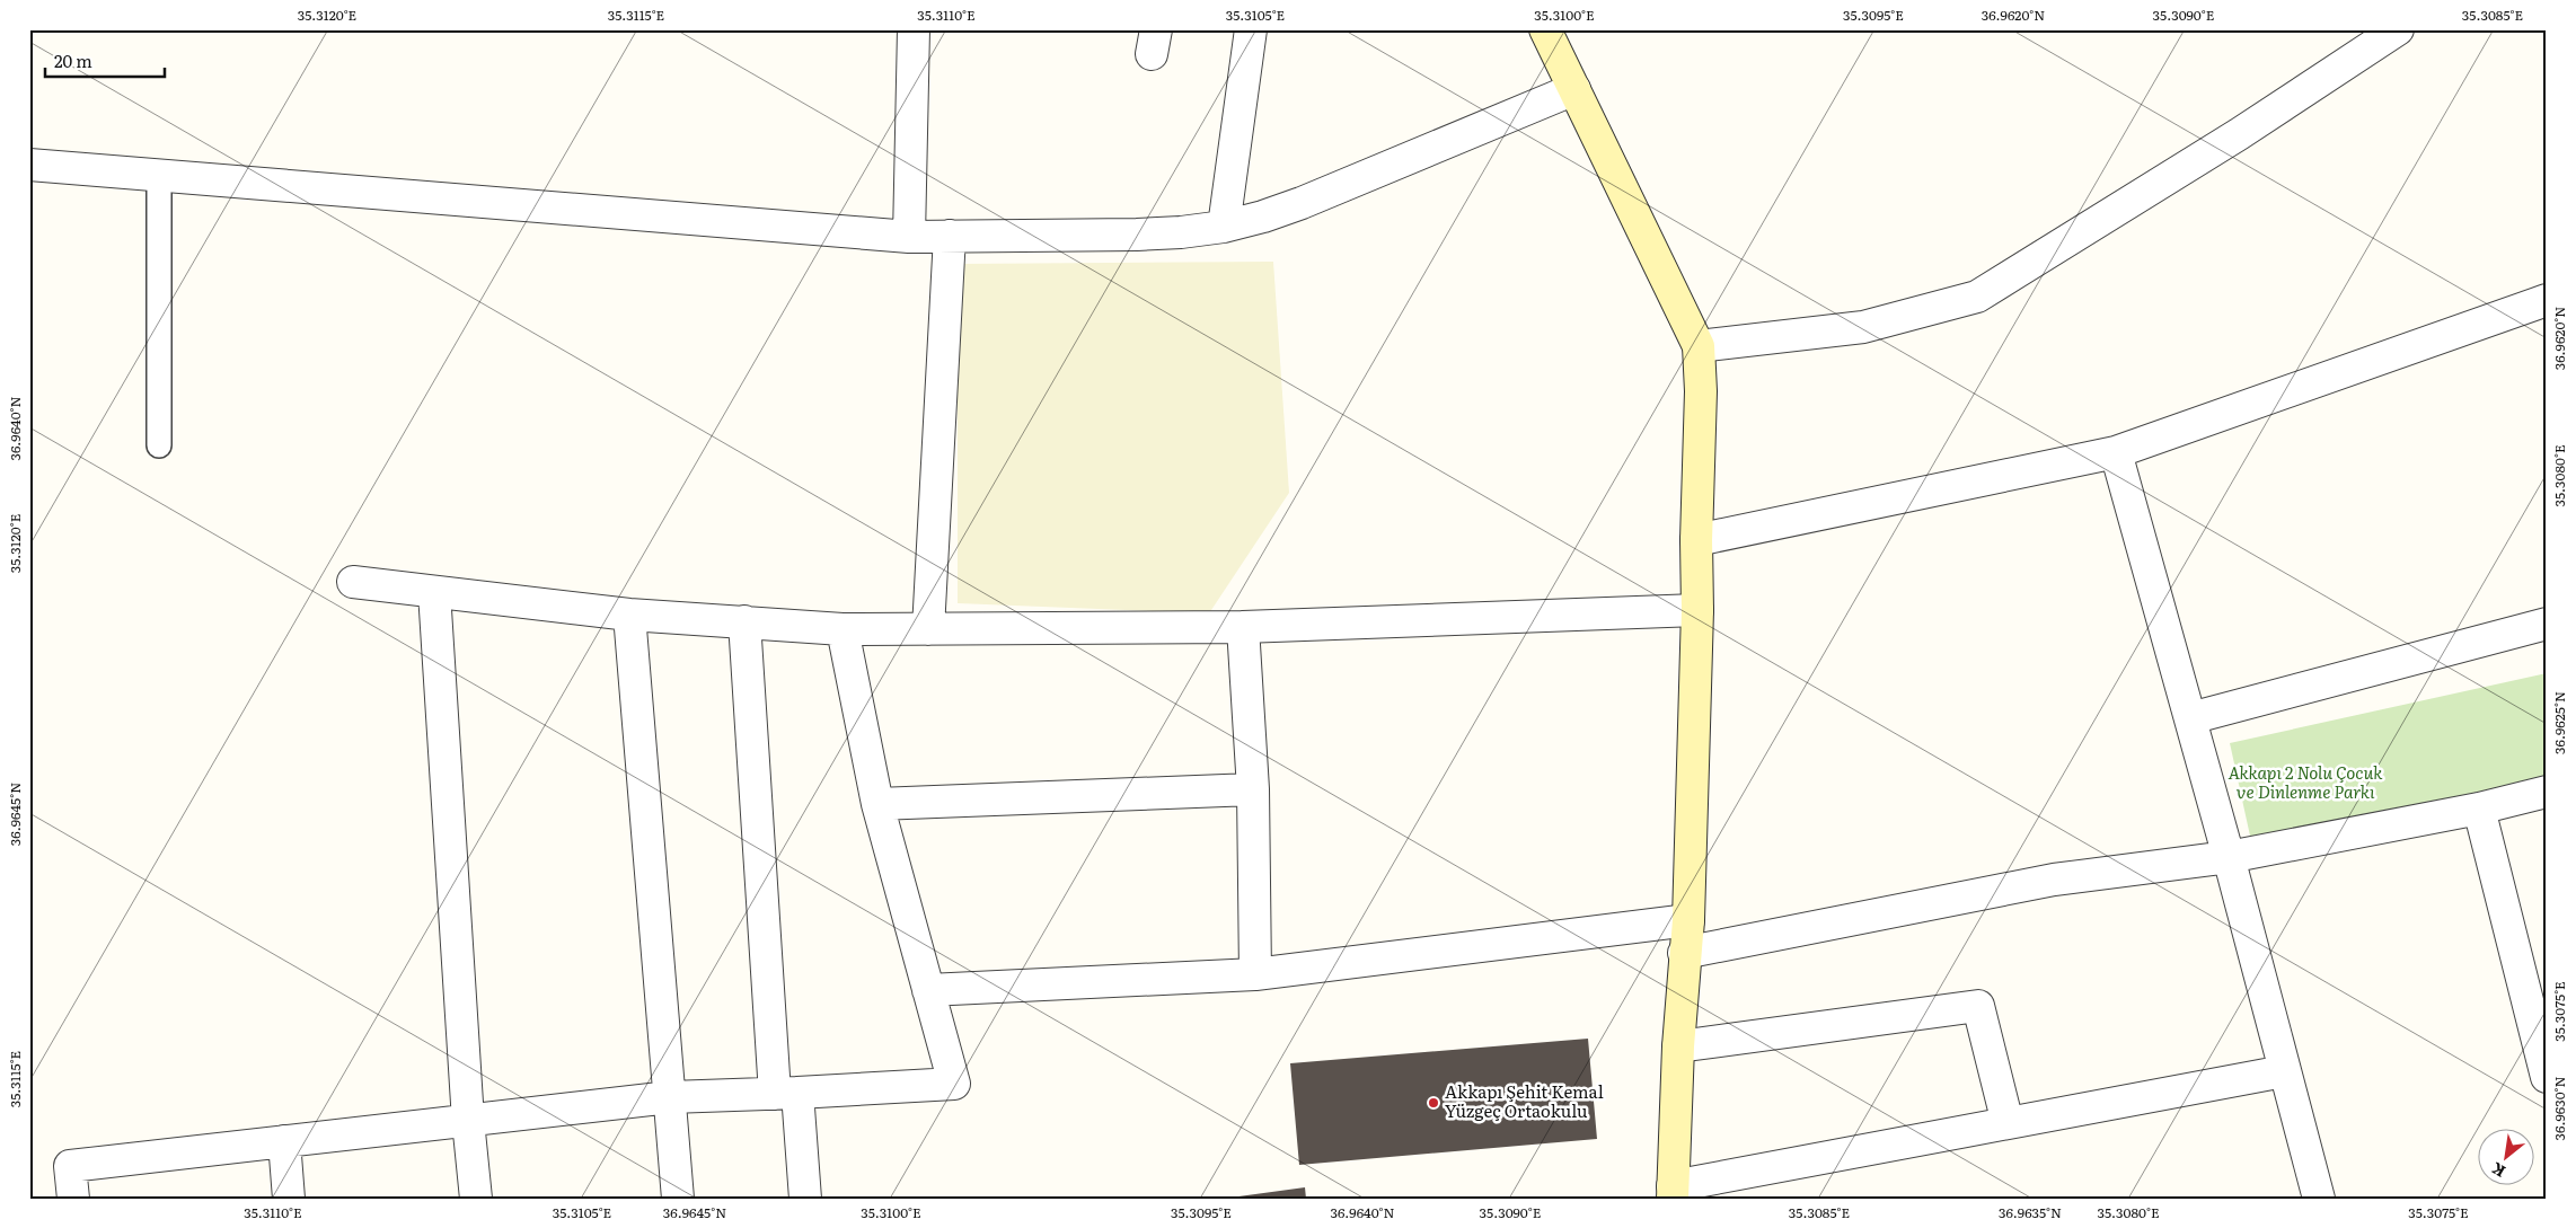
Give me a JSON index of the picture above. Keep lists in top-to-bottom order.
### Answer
{
  "parks": ["Akkapı 2 Nolu Çocuk ve Dinlenme Parkı"],
  "places": ["Akkapı Şehit Kemal Yüzgeç Ortaokulu"],
  "scale_bar": "20 m",
  "north": "bottom left",
  "coordinates": [
    "35.3120°E",
    "35.3115°E",
    "35.3110°E",
    "35.3105°E",
    "35.3100°E",
    "35.3095°E",
    "36.9620°N",
    "35.3090°E",
    "35.3085°E",
    "36.9640°N",
    "35.3080°E",
    "36.9625°N",
    "36.9645°N",
    "35.3075°E",
    "36.9630°N",
    "36.9635°N"
  ]
}
